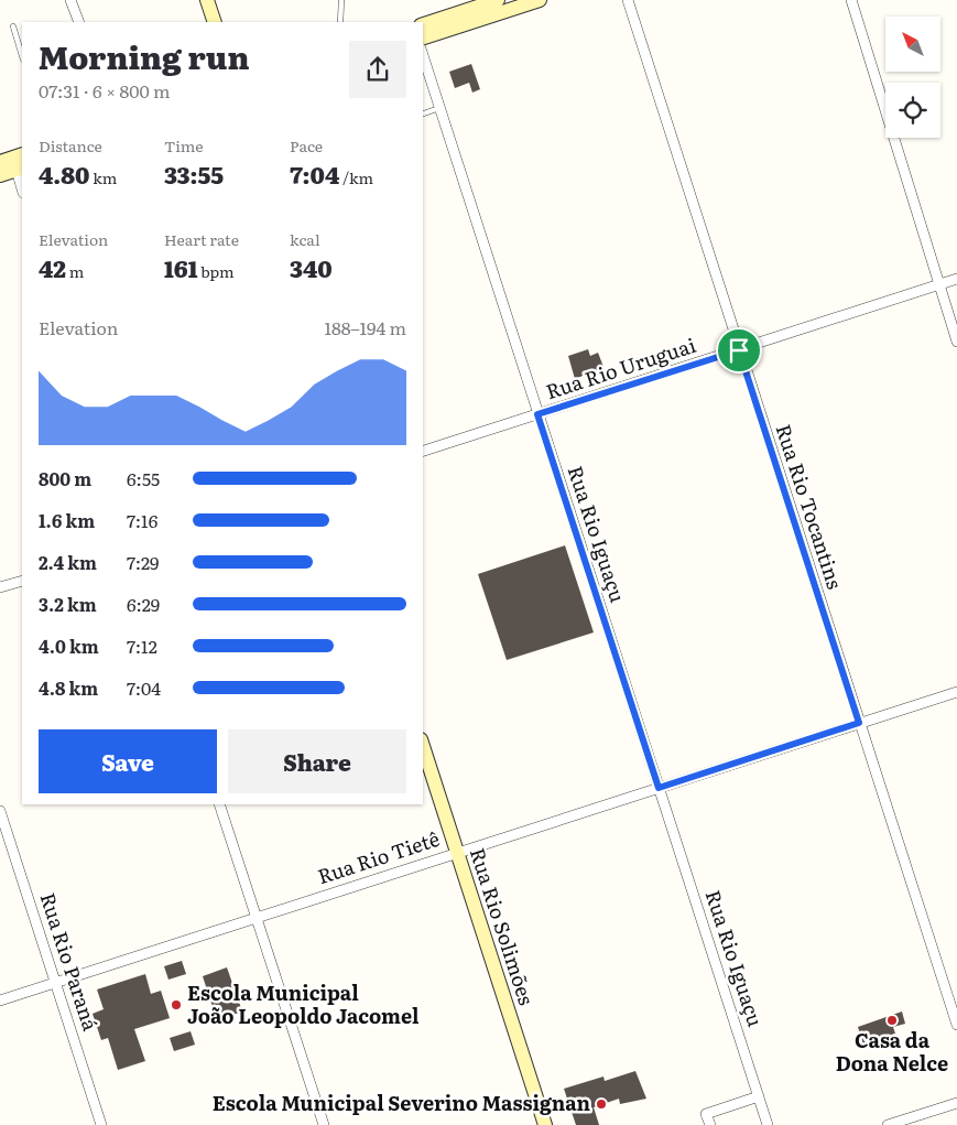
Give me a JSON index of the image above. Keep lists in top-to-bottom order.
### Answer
{
  "streets": {
    "street": [
      "Rua Rio Uruguai",
      "Rua Rio Tocantins",
      "Rua Rio Iguaçu",
      "Rua Rio Tietê",
      "Rua Rio Solimões",
      "Rua Rio Paraná"
    ]
  },
  "crossings": [
    ["Rua Rio Uruguai", "Rua Rio Tocantins"],
    ["Rua Rio Uruguai", "Rua Rio Iguaçu"],
    ["Rua Rio Tocantins", "Rua Rio Tietê"],
    ["Rua Rio Iguaçu", "Rua Rio Tietê"],
    ["Rua Rio Tietê", "Rua Rio Solimões"],
    ["Rua Rio Tietê", "Rua Rio Paraná"]
  ],
  "places": ["Escola Municipal João Leopoldo Jacomel", "Casa da Dona Nelce", "Escola Municipal Severino Massignan"],
  "north": "top left",
  "page": {
    "heading": ["Morning run", "07:31 · 6 × 800 m"],
    "stats": [
      ["Distance", "4.80 km"],
      ["Time", "33:55"],
      ["Pace", "7:04 /km"],
      ["Elevation", "42 m"],
      ["Heart rate", "161 bpm"],
      ["kcal", "340"]
    ],
    "chart": ["Elevation", "188–194 m"],
    "list": [
      {
        "name": "800 m",
        "note": "6:55"
      },
      {
        "name": "1.6 km",
        "note": "7:16"
      },
      {
        "name": "2.4 km",
        "note": "7:29"
      },
      {
        "name": "3.2 km",
        "note": "6:29"
      },
      {
        "name": "4.0 km",
        "note": "7:12"
      },
      {
        "name": "4.8 km",
        "note": "7:04"
      }
    ],
    "buttons": ["Save", "Share"]
  }
}
